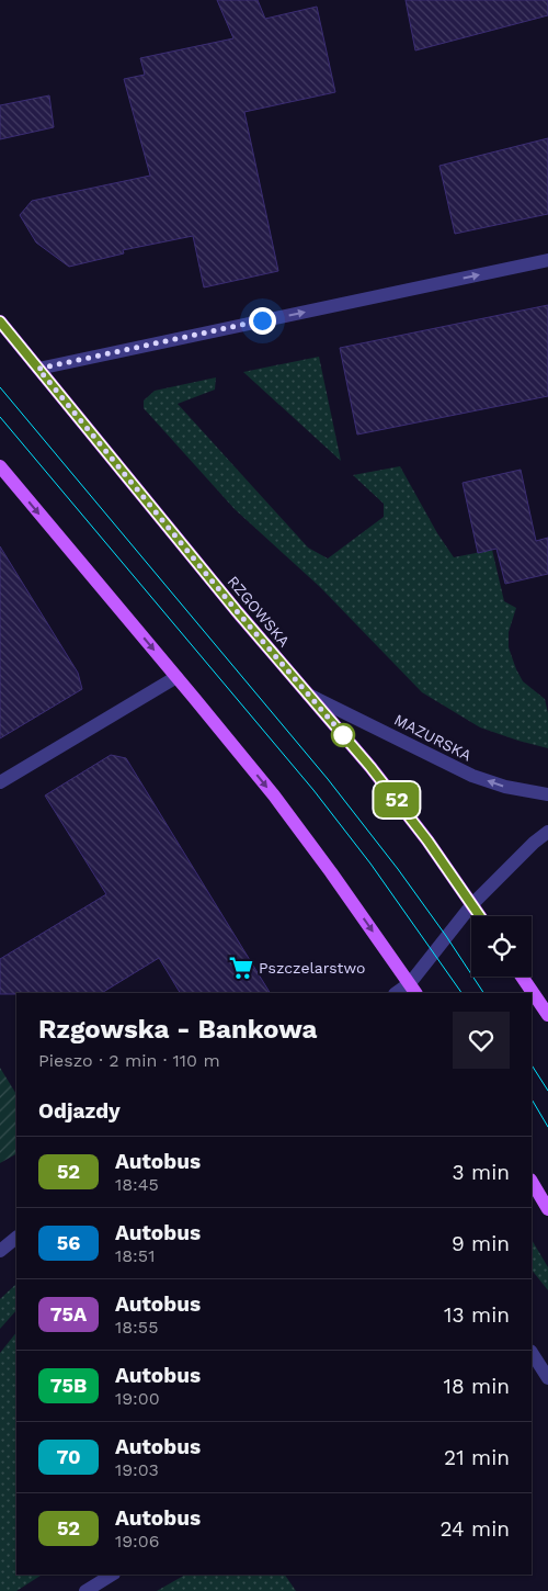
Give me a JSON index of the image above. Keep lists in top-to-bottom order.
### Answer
{
  "streets": {
    "main road": ["RZGOWSKA"],
    "street": ["MAZURSKA"]
  },
  "crossings": [
    ["RZGOWSKA", "MAZURSKA"]
  ],
  "one_way": ["MAZURSKA"],
  "places": {
    "supermarket": ["Pszczelarstwo"]
  },
  "lines": ["bus line 52"],
  "page": {
    "on_map": "52",
    "heading": [
      ["Rzgowska - Bankowa", "Pieszo · 2 min · 110 m"],
      "Odjazdy"
    ],
    "list": [
      {
        "mark": "52",
        "name": "Autobus",
        "note": "18:45",
        "value": "3 min"
      },
      {
        "mark": "56",
        "name": "Autobus",
        "note": "18:51",
        "value": "9 min"
      },
      {
        "mark": "75A",
        "name": "Autobus",
        "note": "18:55",
        "value": "13 min"
      },
      {
        "mark": "75B",
        "name": "Autobus",
        "note": "19:00",
        "value": "18 min"
      },
      {
        "mark": "70",
        "name": "Autobus",
        "note": "19:03",
        "value": "21 min"
      },
      {
        "mark": "52",
        "name": "Autobus",
        "note": "19:06",
        "value": "24 min"
      }
    ]
  }
}
